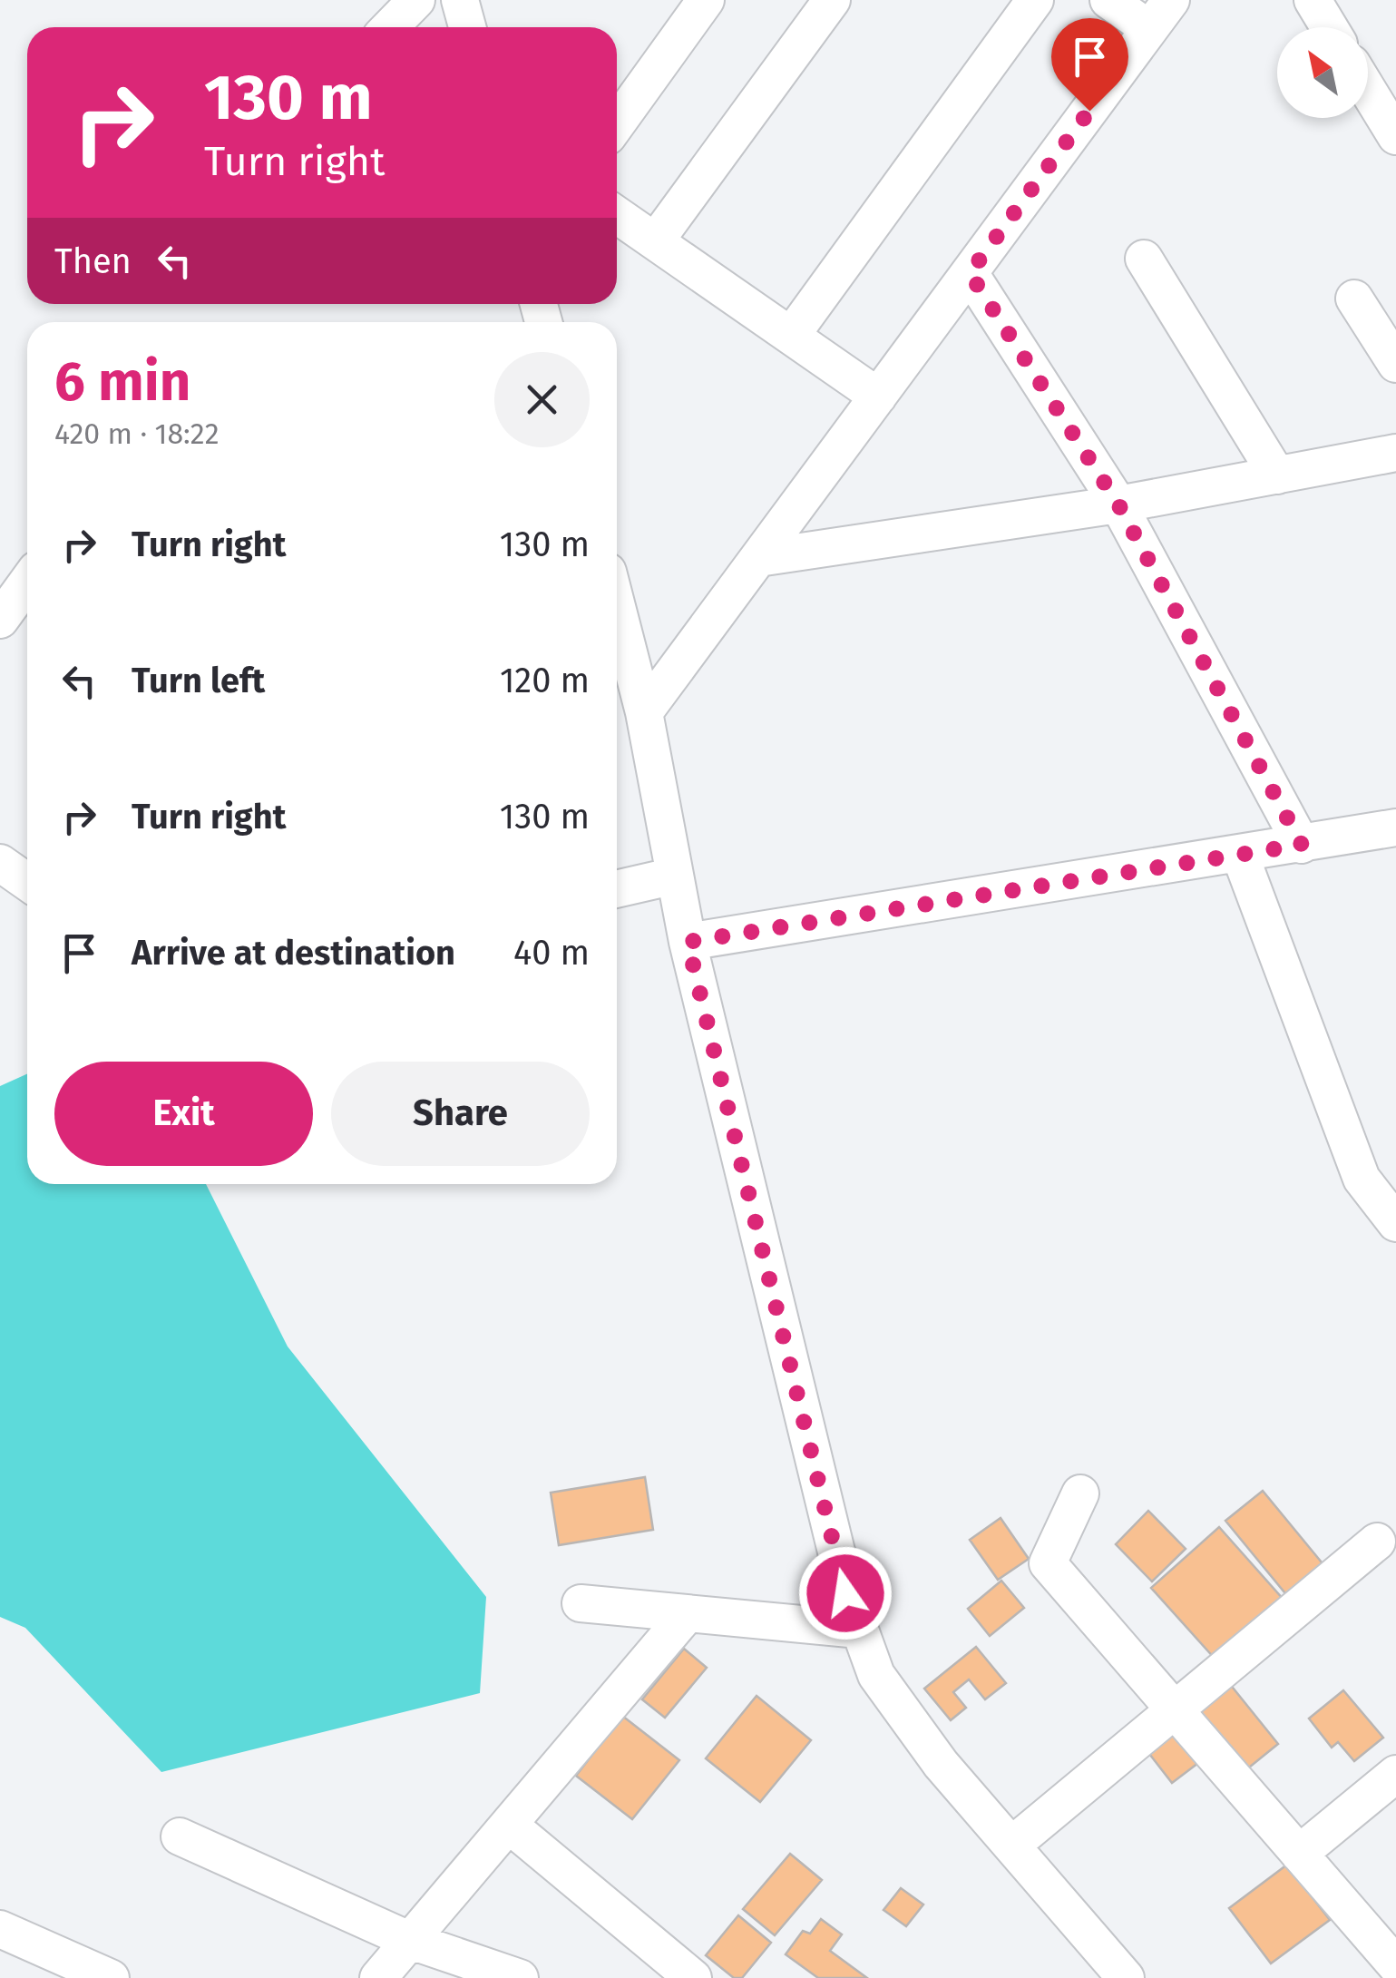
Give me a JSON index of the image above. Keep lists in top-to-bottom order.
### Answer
{
  "north": "top left",
  "page": {
    "turn": ["130 m", "Turn right"],
    "then": "Then",
    "heading": ["6 min", "420 m · 18:22"],
    "list": [
      {
        "name": "Turn right",
        "value": "130 m"
      },
      {
        "name": "Turn left",
        "value": "120 m"
      },
      {
        "name": "Turn right",
        "value": "130 m"
      },
      {
        "name": "Arrive at destination",
        "value": "40 m"
      }
    ],
    "buttons": ["Exit", "Share"]
  }
}
